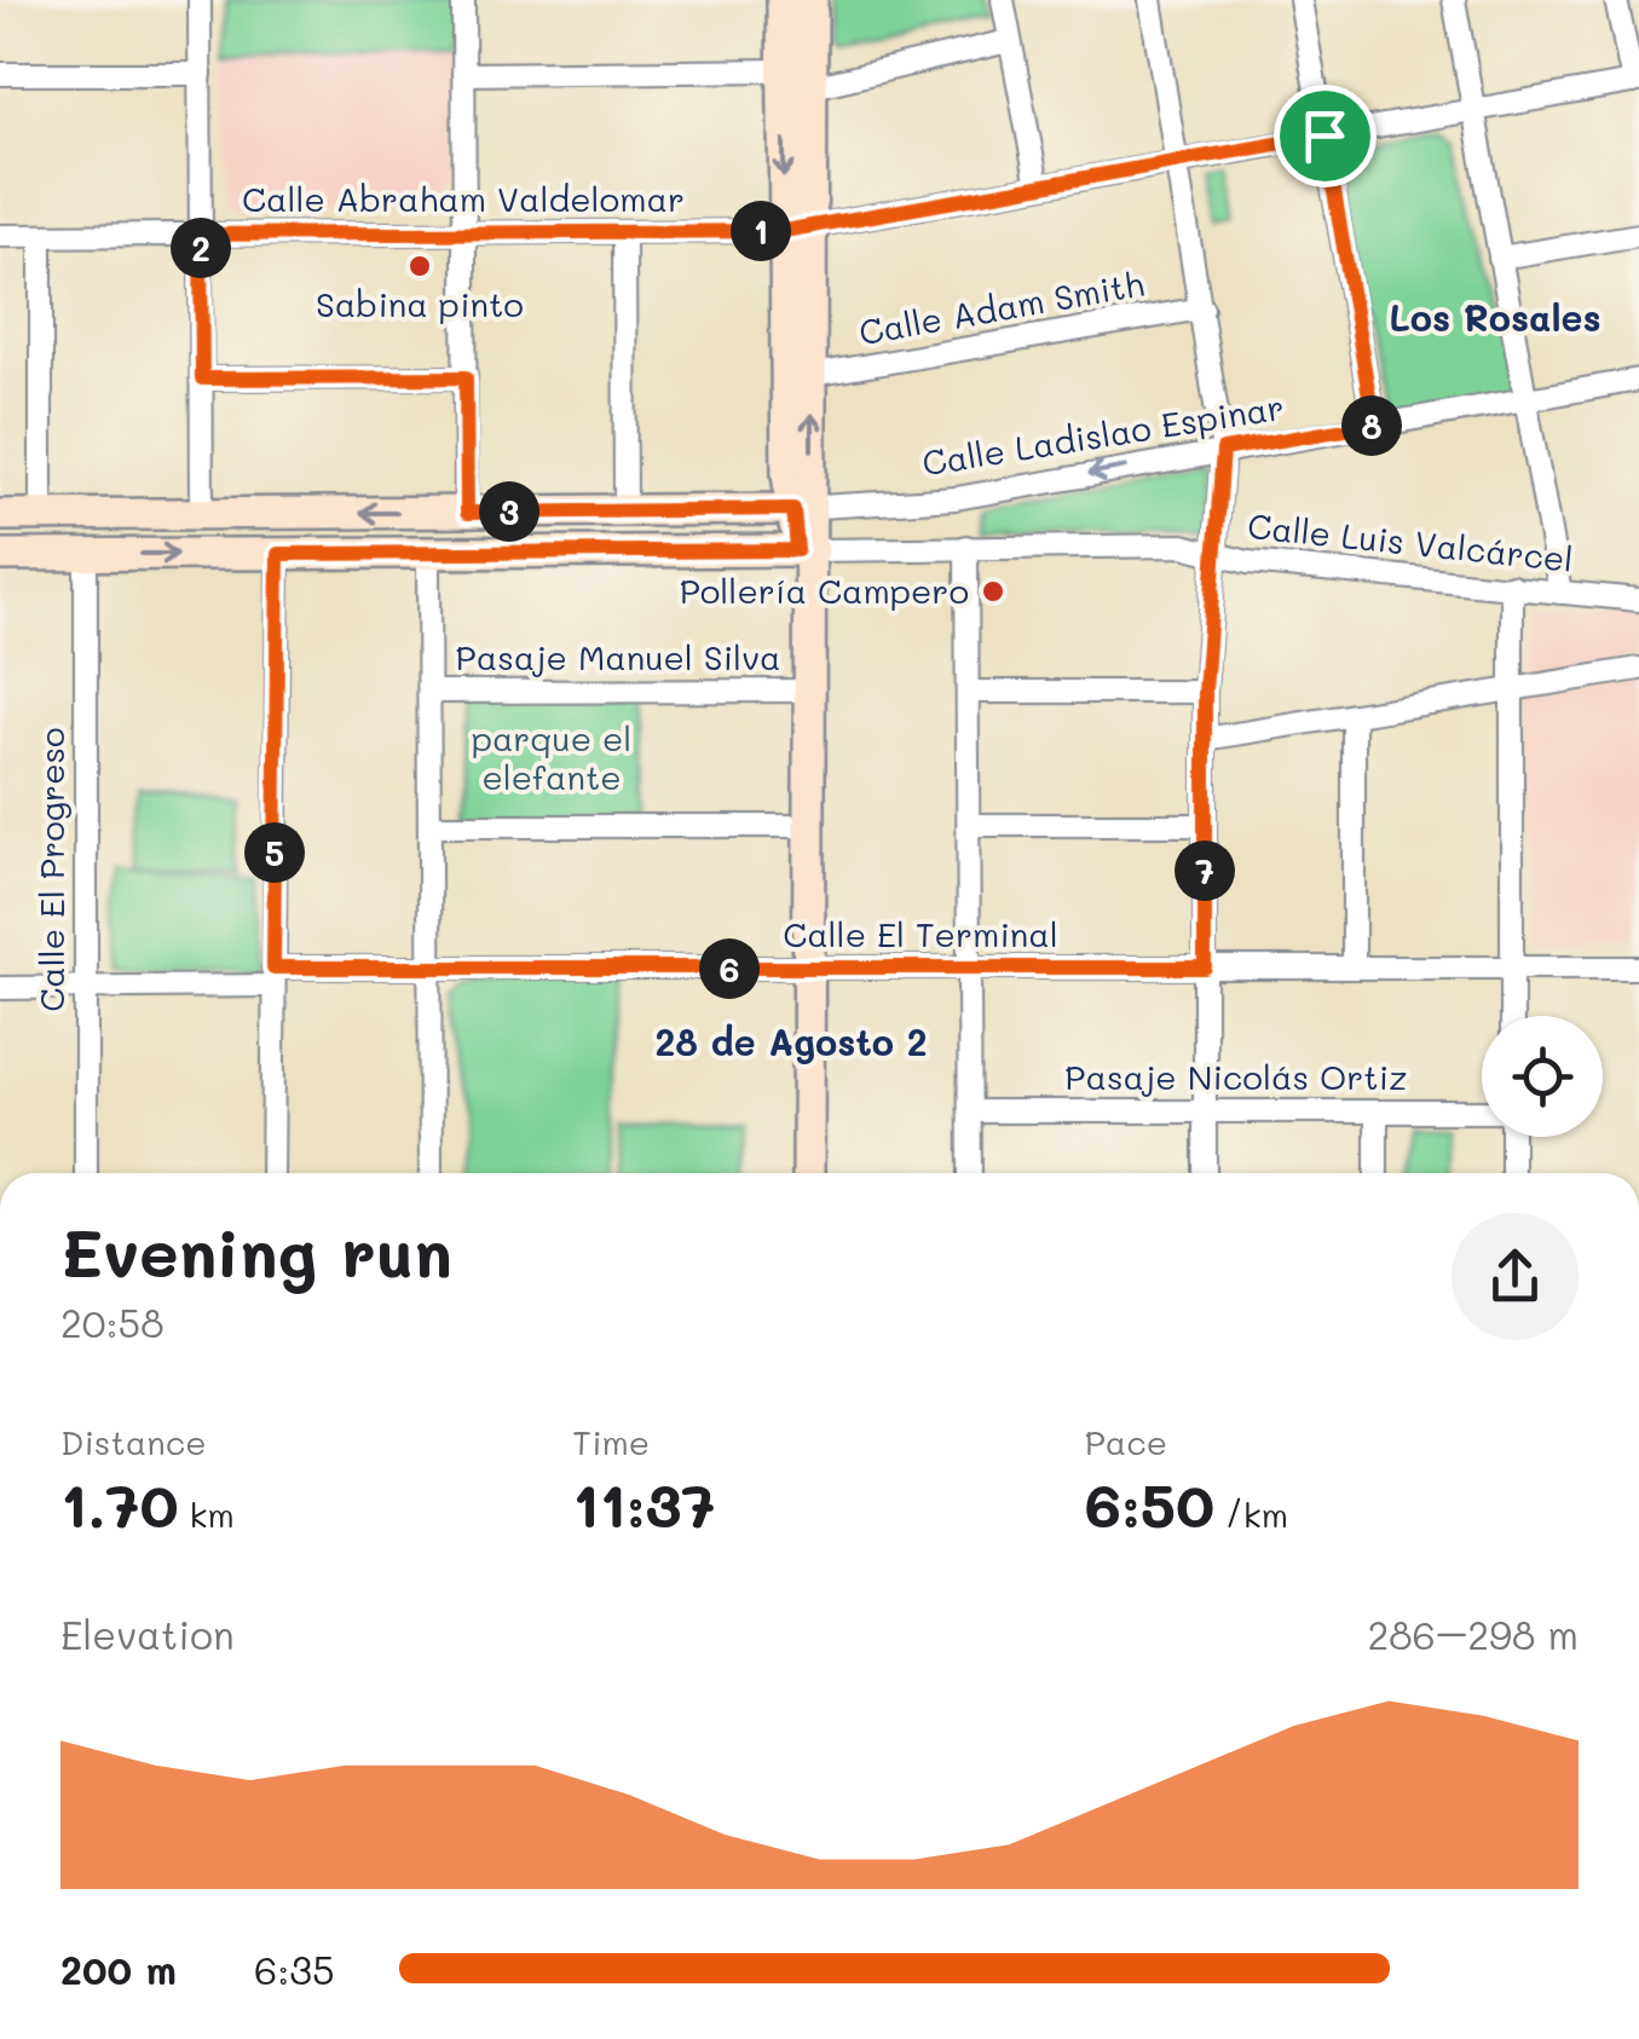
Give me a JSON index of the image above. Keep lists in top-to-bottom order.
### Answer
{
  "streets": {
    "street": [
      "Calle Abraham Valdelomar",
      "Calle Adam Smith",
      "Calle Ladislao Espinar",
      "Calle Luis Valcárcel",
      "Pasaje Manuel Silva",
      "Calle El Progreso",
      "Calle El Terminal",
      "Pasaje Nicolás Ortiz"
    ]
  },
  "crossings": [
    ["Calle El Progreso", "Calle El Terminal"]
  ],
  "one_way": ["Calle Ladislao Espinar"],
  "districts": ["Los Rosales", "28 de Agosto 2"],
  "parks": ["parque el elefante"],
  "places": ["Sabina pinto", "Pollería Campero"],
  "page": {
    "pins": [
      "1",
      "2",
      "8",
      "3",
      "5",
      "7",
      "6"
    ],
    "heading": ["Evening run", "20:58"],
    "stats": [
      ["Distance", "1.70 km"],
      ["Time", "11:37"],
      ["Pace", "6:50 /km"]
    ],
    "chart": ["Elevation", "286–298 m"],
    "list": [
      {
        "name": "200 m",
        "note": "6:35"
      }
    ]
  }
}
